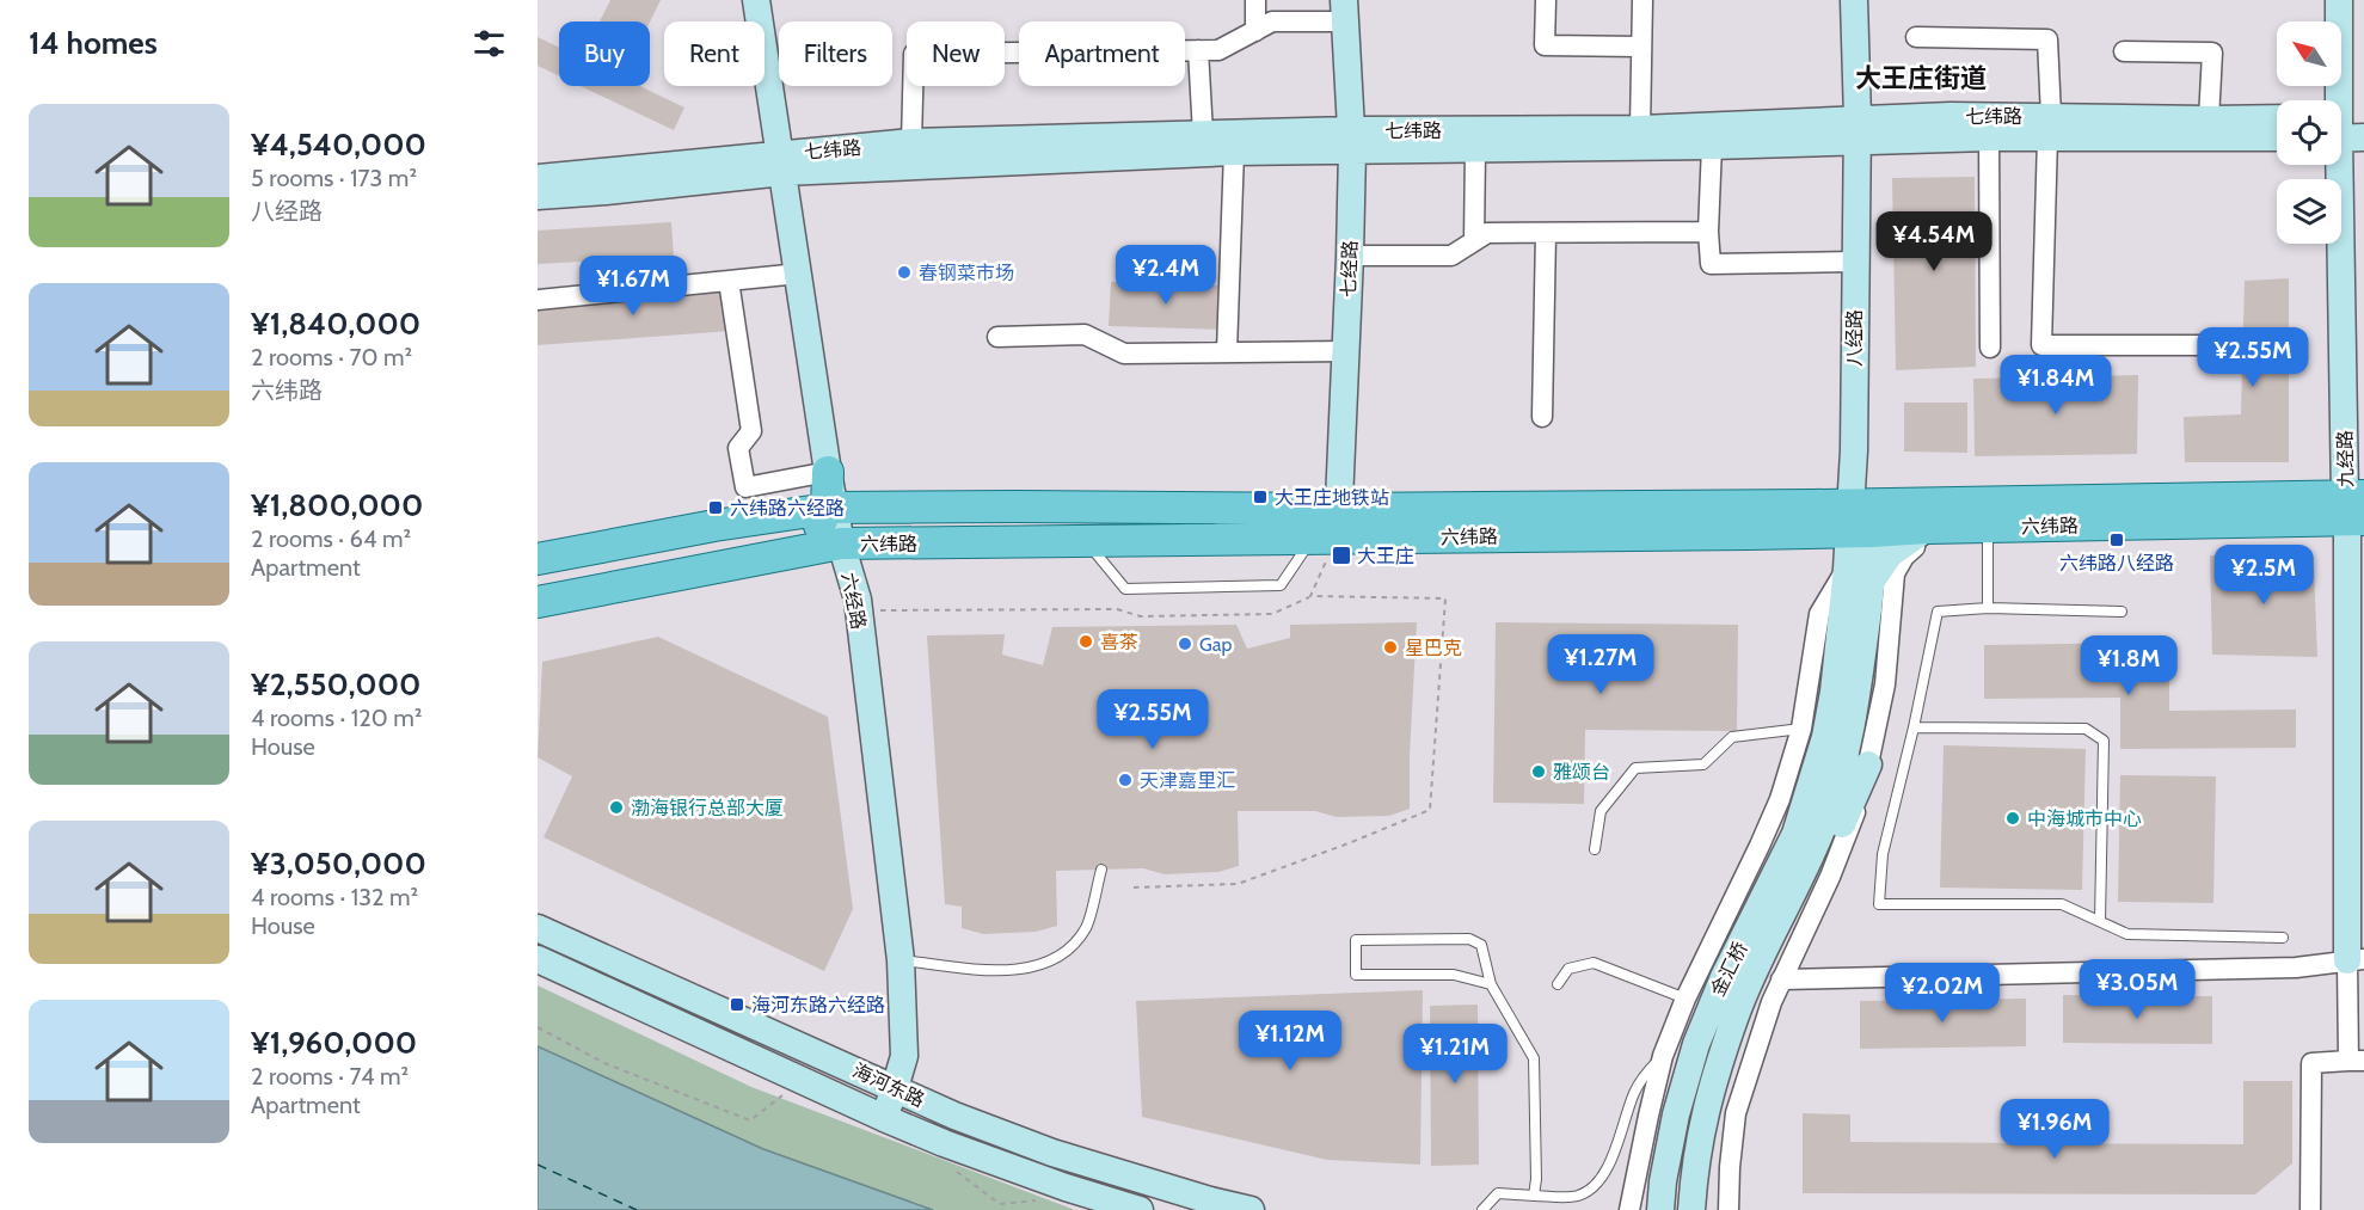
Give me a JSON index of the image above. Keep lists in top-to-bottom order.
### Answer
{
  "streets": {
    "main road": ["六纬路"],
    "street": [
      "七纬路",
      "七经路",
      "八经路",
      "九经路",
      "六经路",
      "金汇桥",
      "海河东路"
    ]
  },
  "crossings": [
    ["七纬路", "七经路"],
    ["七纬路", "八经路"],
    ["七经路", "六纬路"],
    ["八经路", "六纬路"],
    ["八经路", "金汇桥"],
    ["九经路", "六纬路"],
    ["六纬路", "六经路"],
    ["六经路", "海河东路"]
  ],
  "districts": ["大王庄街道"],
  "places": {
    "other": [
      "春钢菜市场",
      "喜茶",
      "Gap",
      "星巴克",
      "雅颂台",
      "天津嘉里汇",
      "渤海银行总部大厦",
      "中海城市中心"
    ],
    "transit": [
      "大王庄地铁站",
      "六纬路六经路",
      "六纬路八经路",
      "大王庄",
      "海河东路六经路"
    ]
  },
  "north": "top left",
  "page": {
    "heading": "14 homes",
    "chip": [
      "Buy",
      "Rent",
      "Filters",
      "New",
      "Apartment"
    ],
    "list": [
      {
        "name": "¥4,540,000",
        "note": "5 rooms · 173 m² · 八经路"
      },
      {
        "name": "¥1,840,000",
        "note": "2 rooms · 70 m² · 六纬路"
      },
      {
        "name": "¥1,800,000",
        "note": "2 rooms · 64 m² · Apartment"
      },
      {
        "name": "¥2,550,000",
        "note": "4 rooms · 120 m² · House"
      },
      {
        "name": "¥3,050,000",
        "note": "4 rooms · 132 m² · House"
      },
      {
        "name": "¥1,960,000",
        "note": "2 rooms · 74 m² · Apartment"
      }
    ],
    "price": [
      "¥4.54M",
      "¥2.4M",
      "¥1.67M",
      "¥2.55M",
      "¥1.84M",
      "¥2.5M",
      "¥1.27M",
      "¥1.8M",
      "¥2.55M",
      "¥3.05M",
      "¥2.02M",
      "¥1.12M",
      "¥1.21M",
      "¥1.96M"
    ]
  }
}
